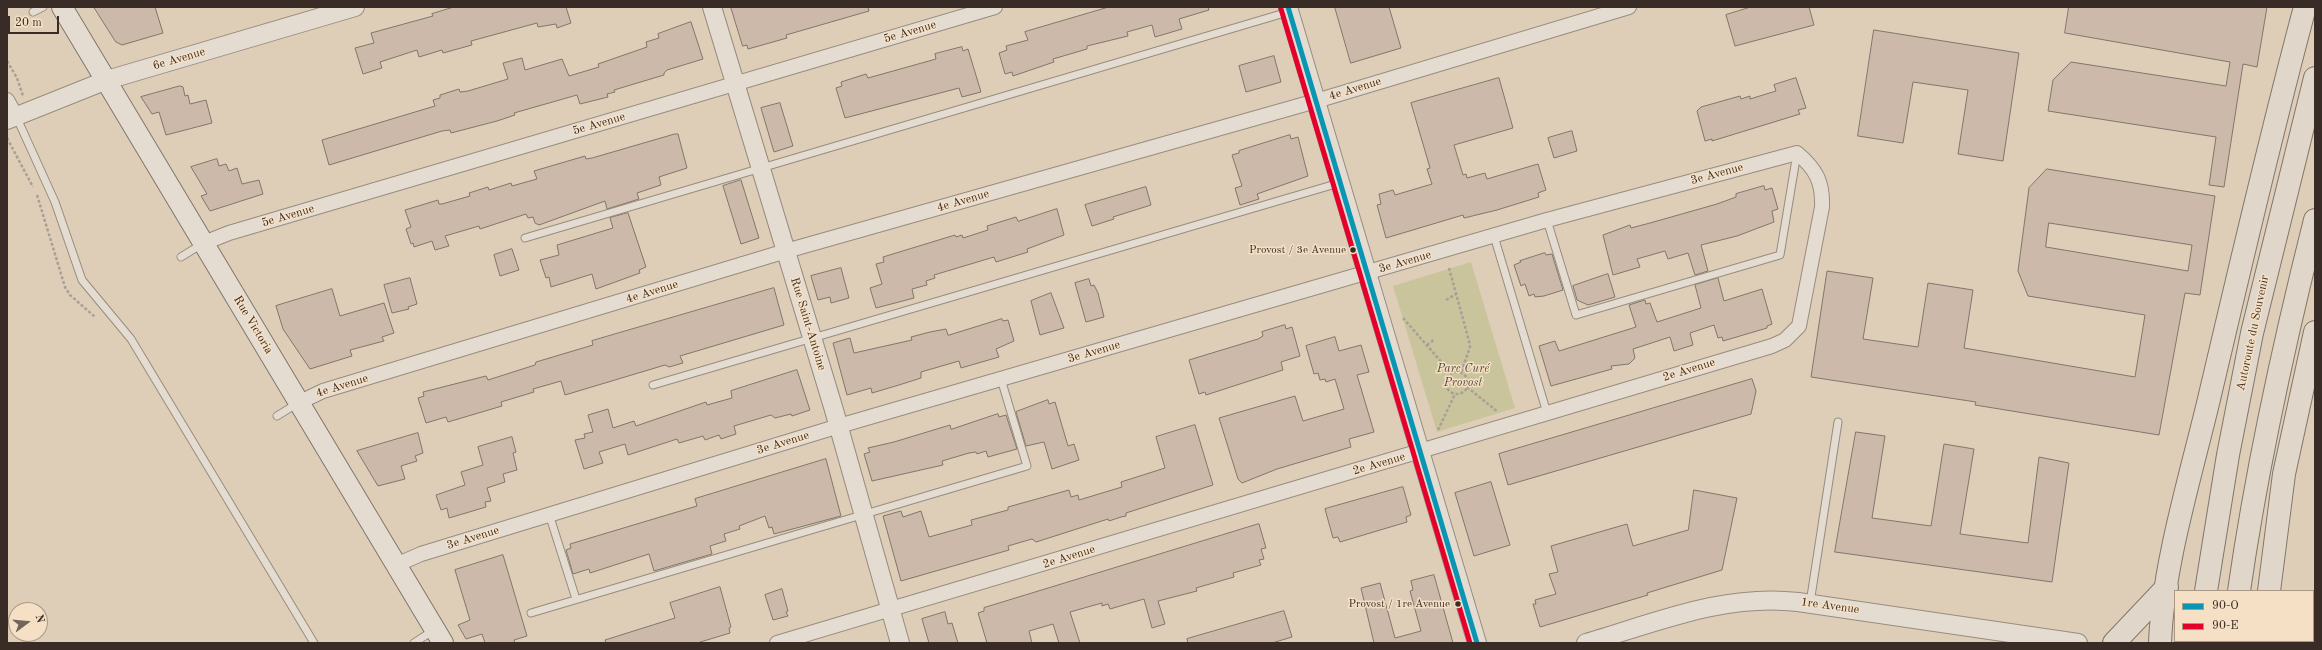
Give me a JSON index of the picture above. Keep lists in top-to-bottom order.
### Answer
{
  "streets": {
    "highway": ["Autoroute du Souvenir"],
    "main road": ["Rue Victoria"],
    "street": [
      "5e Avenue",
      "6e Avenue",
      "4e Avenue",
      "3e Avenue",
      "Rue Saint-Antoine",
      "2e Avenue",
      "1re Avenue"
    ]
  },
  "crossings": [
    ["5e Avenue", "Rue Saint-Antoine"],
    ["5e Avenue", "Rue Victoria"],
    ["6e Avenue", "Rue Victoria"],
    ["4e Avenue", "Rue Saint-Antoine"],
    ["4e Avenue", "Rue Victoria"],
    ["3e Avenue", "Rue Saint-Antoine"],
    ["3e Avenue", "Rue Victoria"],
    ["3e Avenue", "2e Avenue"],
    ["Rue Saint-Antoine", "2e Avenue"]
  ],
  "parks": ["Parc Curé Provost"],
  "places": ["Provost / 3e Avenue", "Provost / 1re Avenue"],
  "lines": ["transit line 90-O", "transit line 90-E"],
  "legend": ["90-O", "90-E"],
  "scale_bar": "20 m",
  "north": "right"
}
